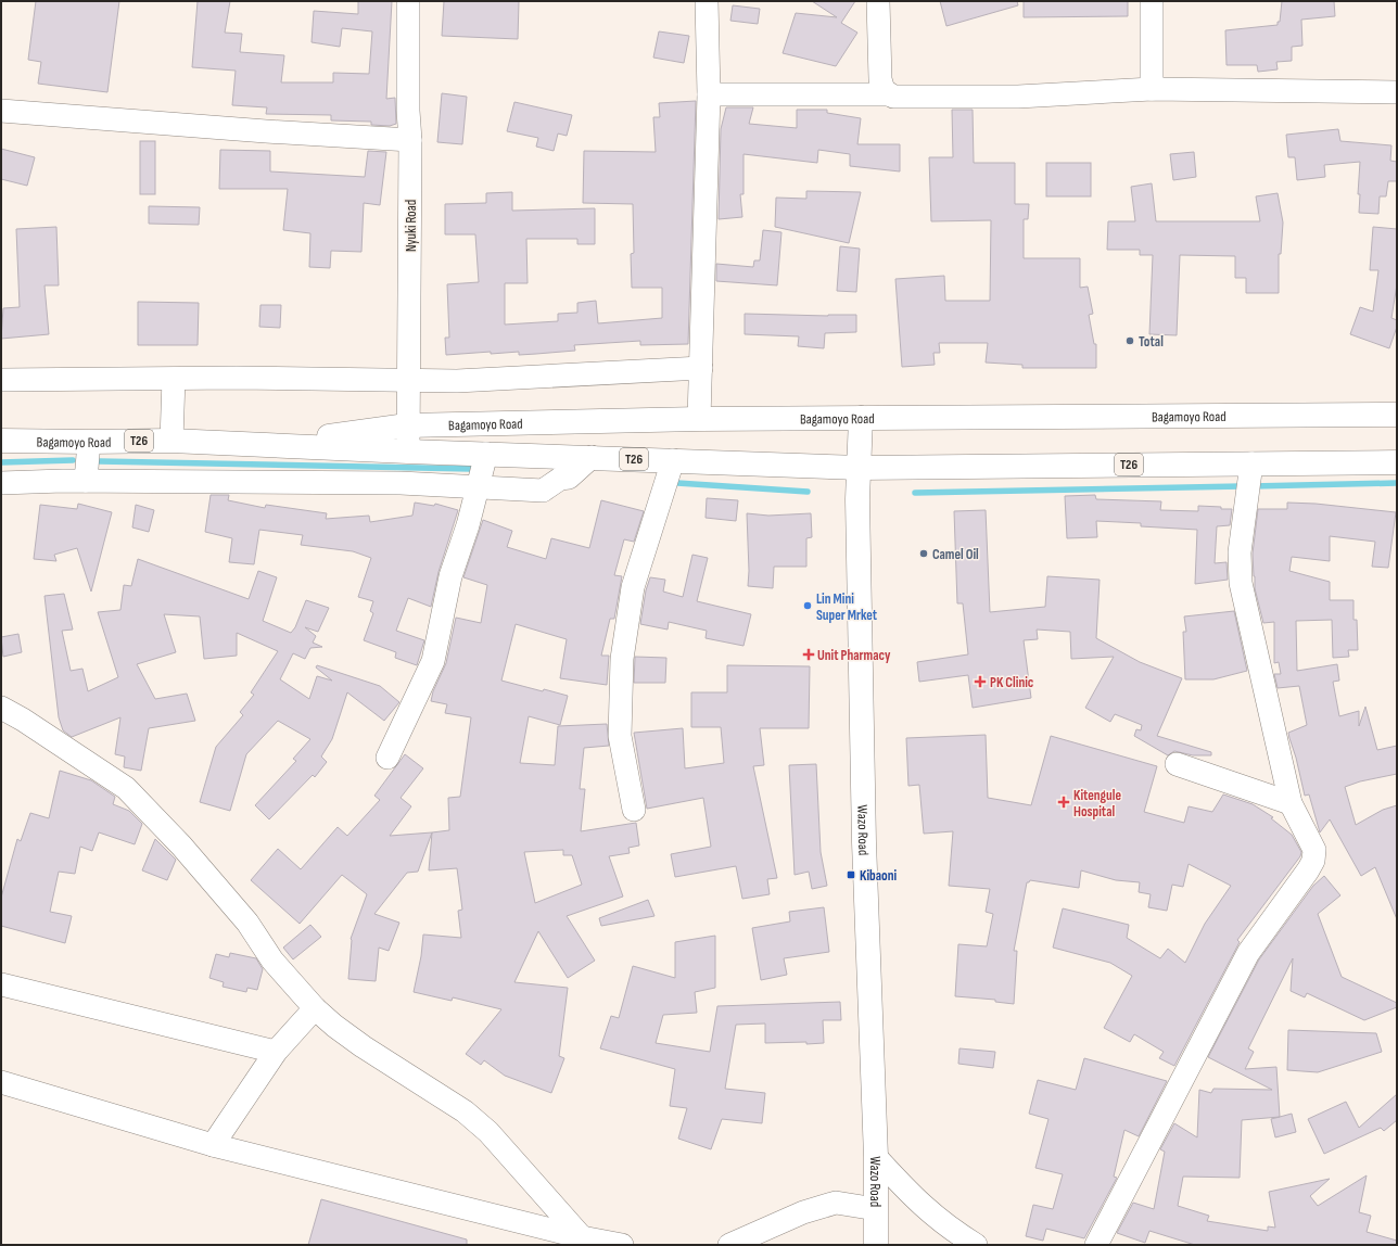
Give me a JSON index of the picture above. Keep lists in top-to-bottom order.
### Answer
{
  "streets": {
    "main road": ["Bagamoyo Road", "T26", "Wazo Road"],
    "street": ["Nyuki Road"]
  },
  "crossings": [
    ["Nyuki Road", "Bagamoyo Road"],
    ["Bagamoyo Road", "Wazo Road"]
  ],
  "places": {
    "other": ["Total", "Camel Oil", "Lin Mini Super Mrket"],
    "health": ["Unit Pharmacy", "PK Clinic", "Kitengule Hospital"],
    "transit": ["Kibaoni"]
  }
}
